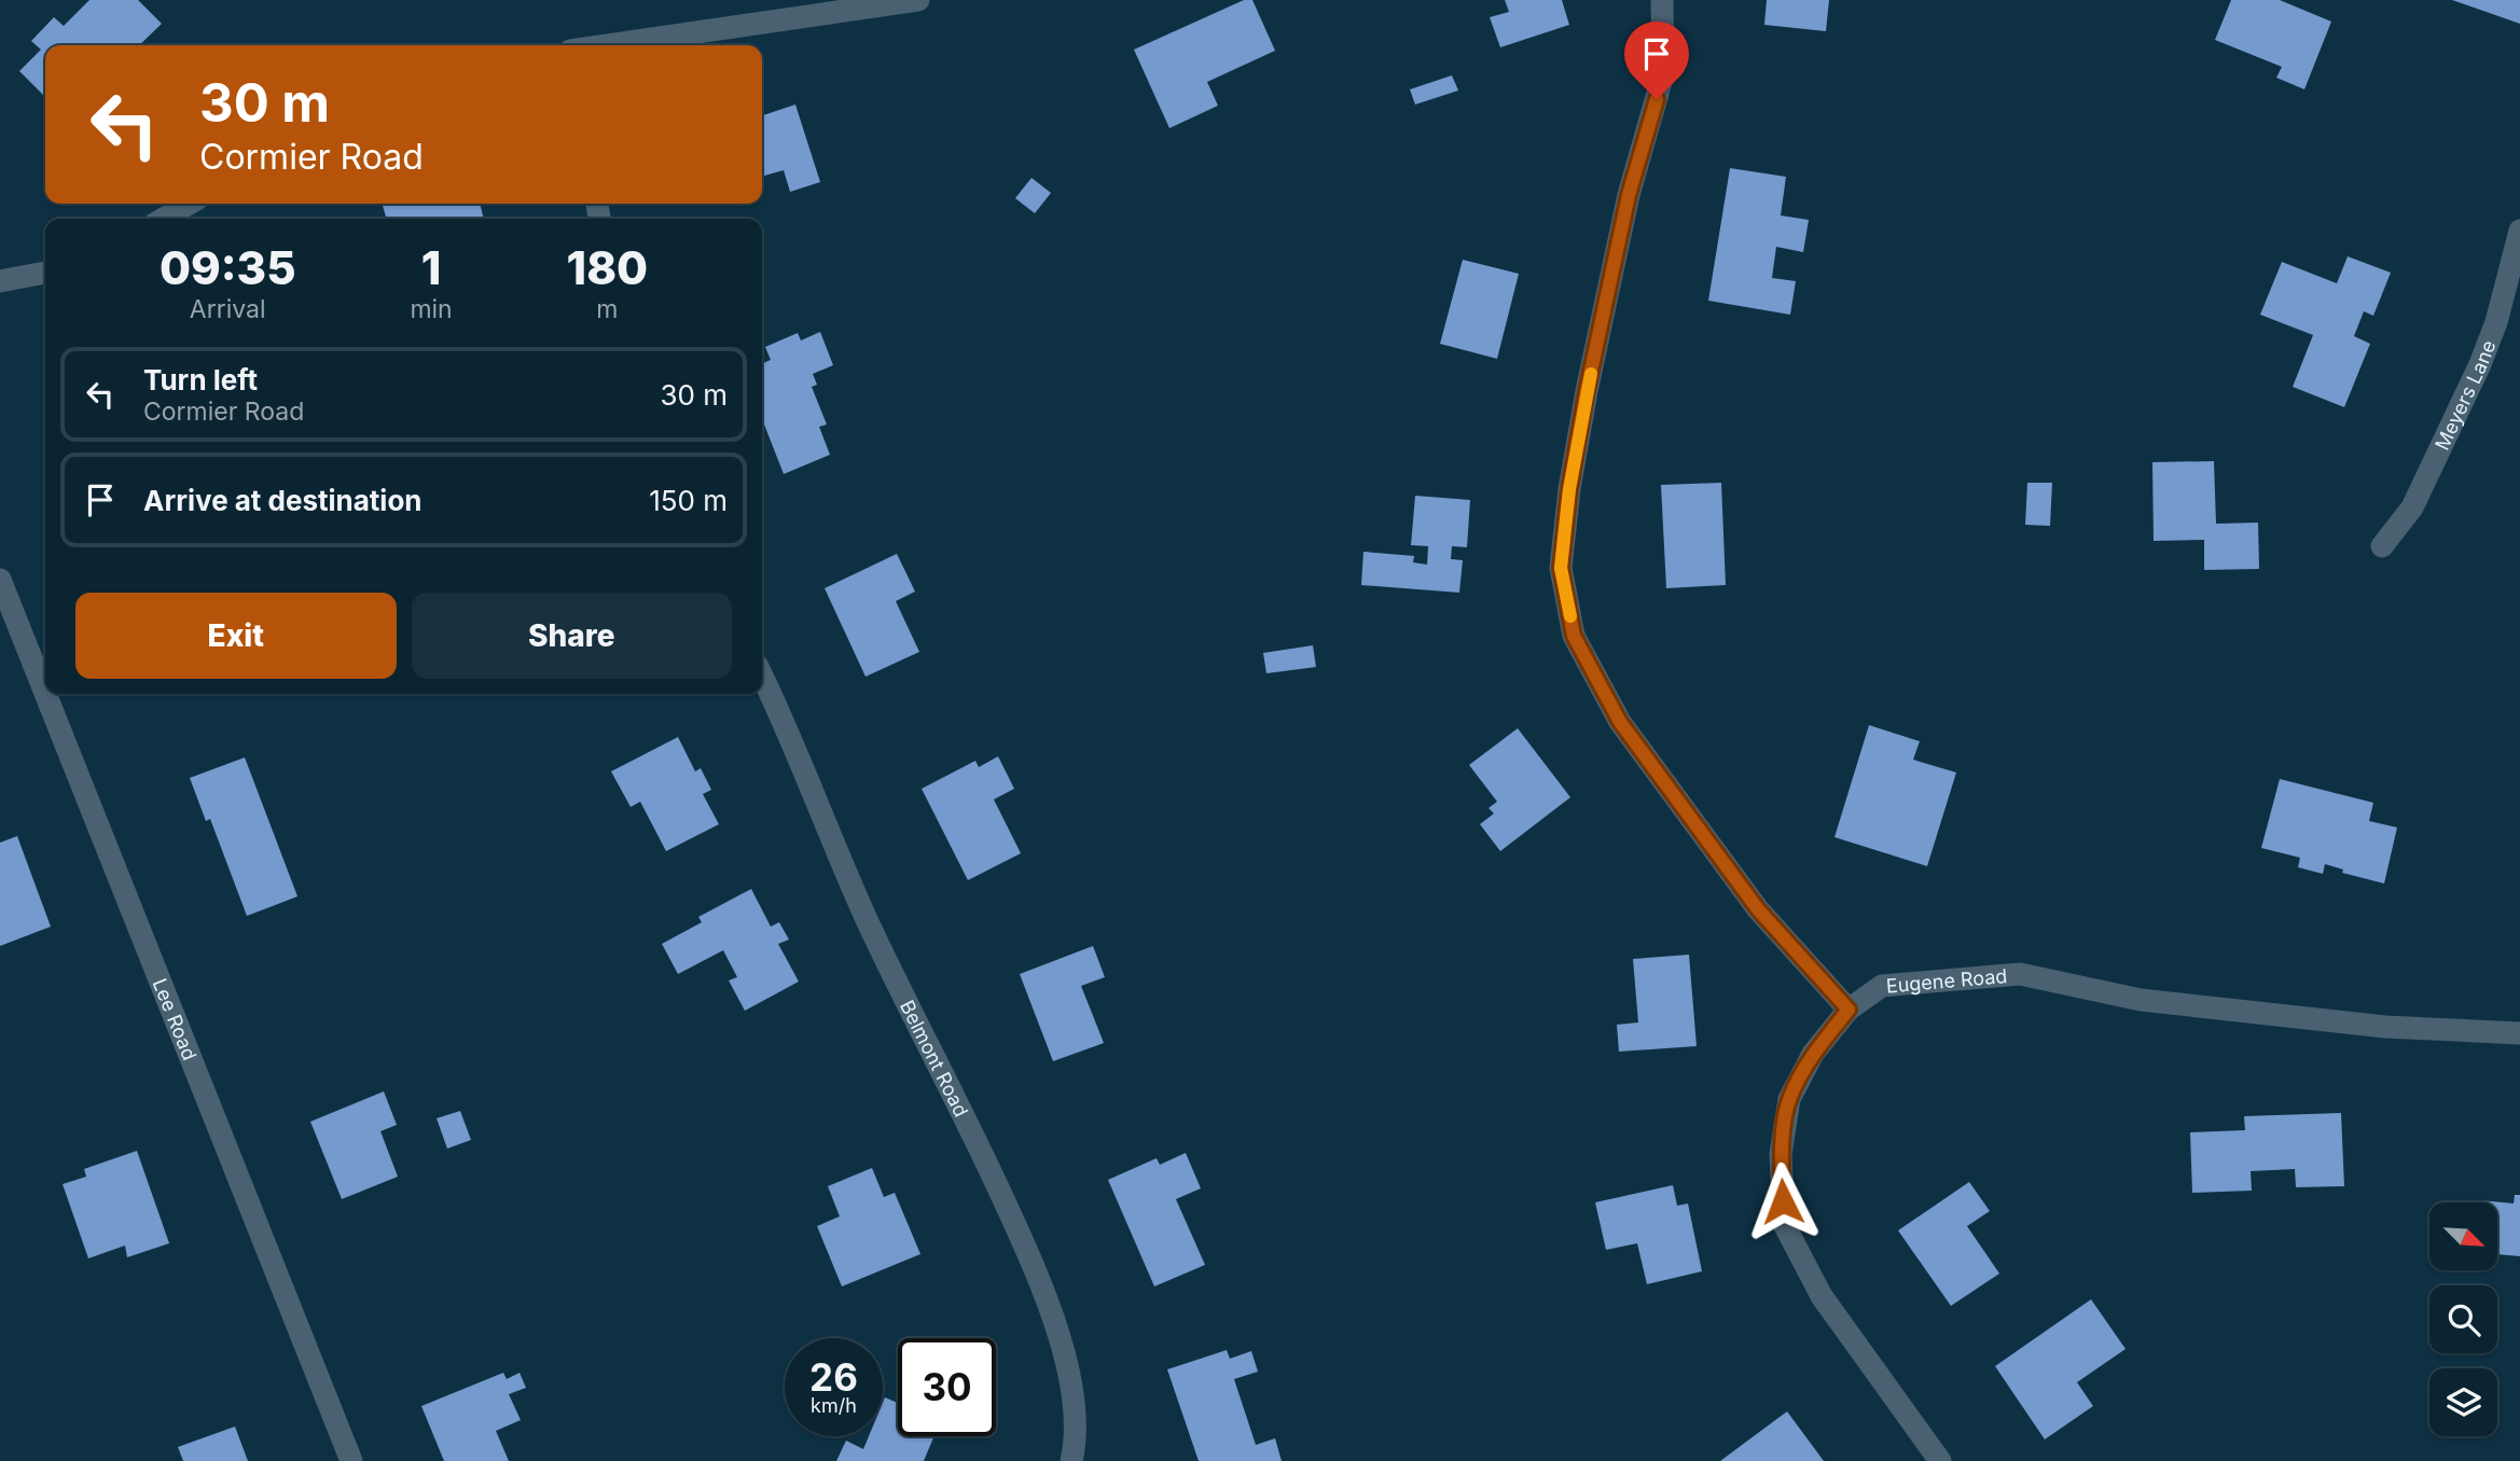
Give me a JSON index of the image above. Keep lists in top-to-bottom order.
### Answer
{
  "streets": {
    "street": [
      "Meyers Lane",
      "Eugene Road",
      "Lee Road",
      "Belmont Road"
    ]
  },
  "north": "bottom right",
  "page": {
    "turn": ["30 m", "Cormier Road"],
    "eta": [
      "09:35",
      "Arrival",
      "1",
      "min",
      "180",
      "m"
    ],
    "list": [
      {
        "name": "Turn left",
        "note": "Cormier Road",
        "value": "30 m"
      },
      {
        "name": "Arrive at destination",
        "value": "150 m"
      }
    ],
    "buttons": ["Exit", "Share"],
    "speed": "26 km/h",
    "limit": "30"
  }
}
